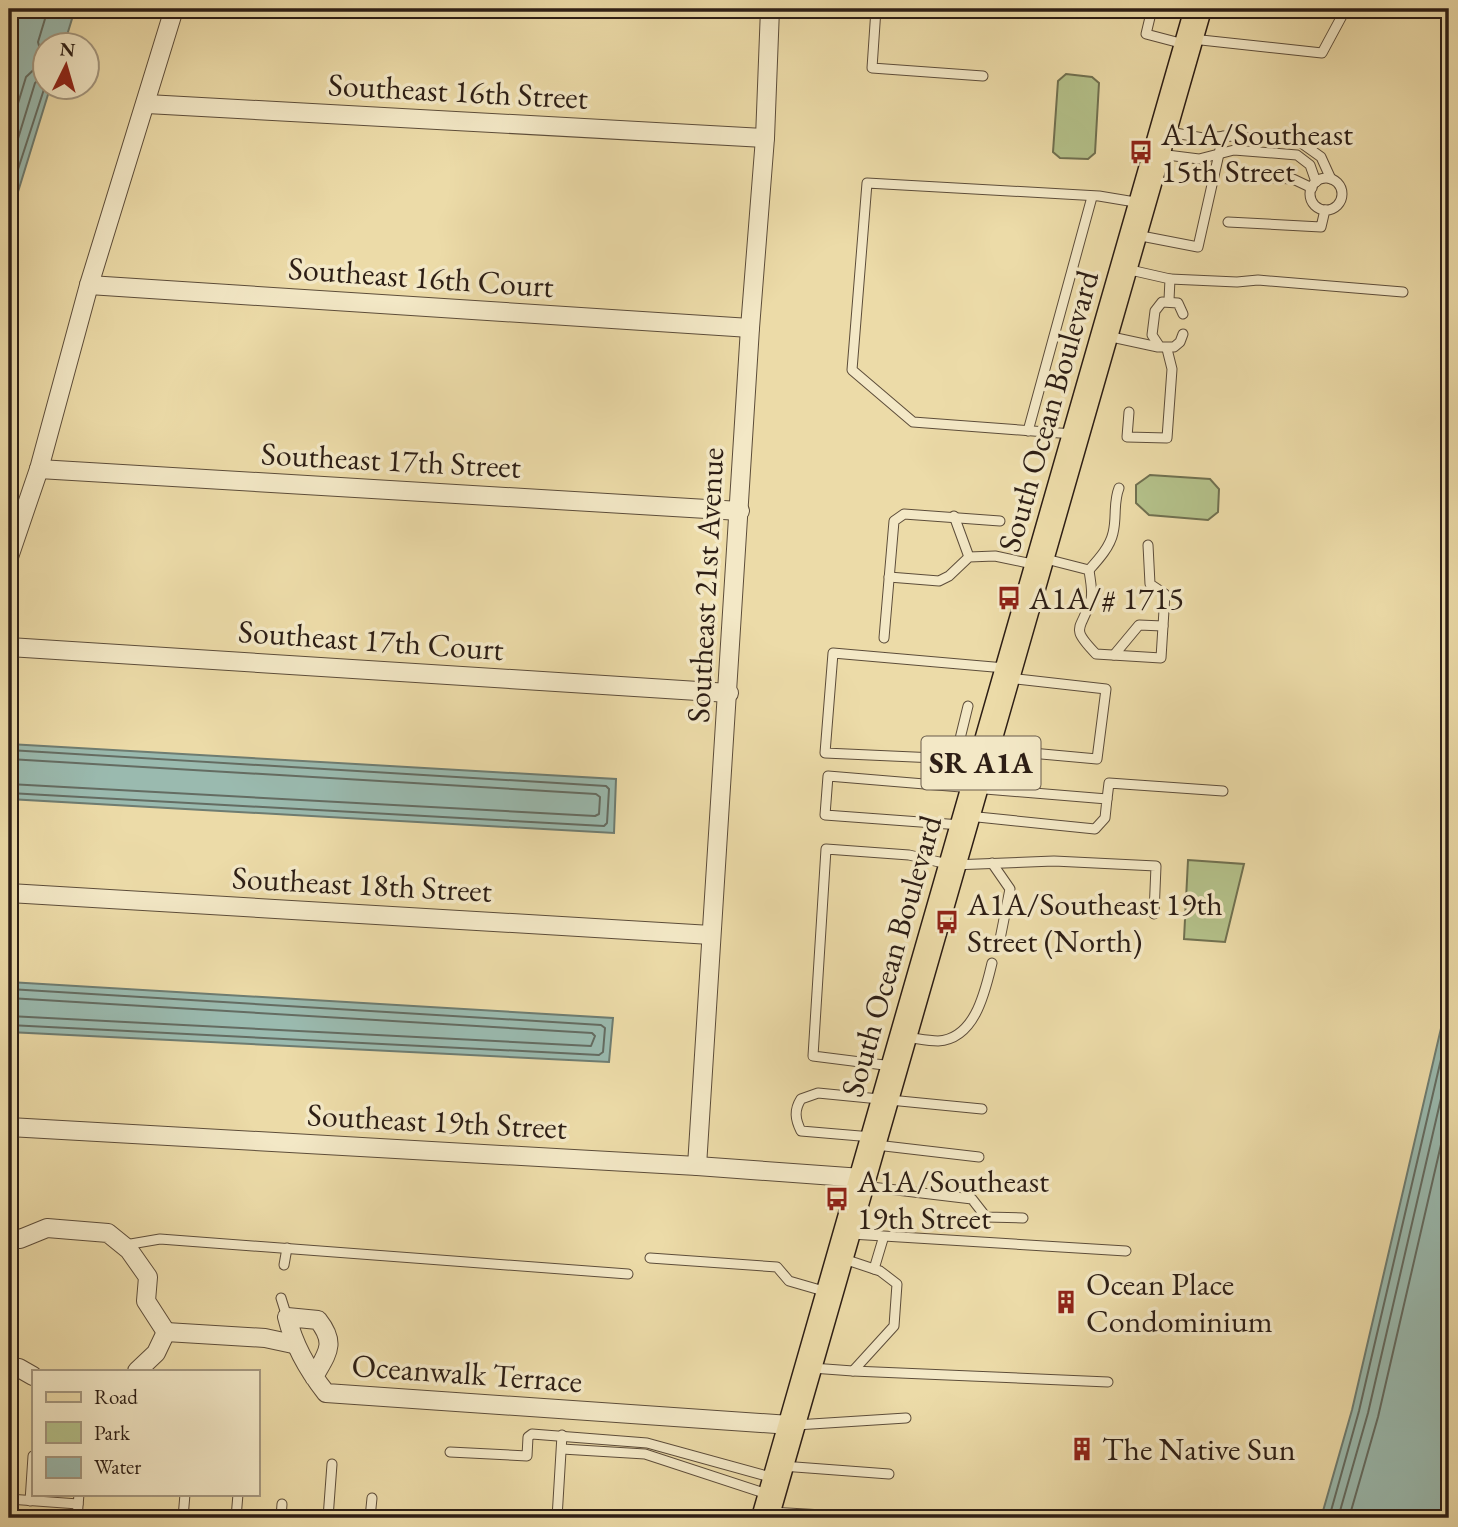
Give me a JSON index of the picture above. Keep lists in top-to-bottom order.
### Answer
{
  "streets": {
    "main road": ["South Ocean Boulevard", "SR A1A"],
    "street": [
      "Southeast 16th Street",
      "Southeast 16th Court",
      "Southeast 17th Street",
      "Southeast 21st Avenue",
      "Southeast 17th Court",
      "Southeast 18th Street",
      "Southeast 19th Street",
      "Oceanwalk Terrace"
    ]
  },
  "crossings": [
    ["Southeast 16th Street", "Southeast 21st Avenue"],
    ["Southeast 16th Court", "Southeast 21st Avenue"],
    ["South Ocean Boulevard", "Southeast 19th Street"],
    ["South Ocean Boulevard", "Oceanwalk Terrace"],
    ["Southeast 17th Street", "Southeast 21st Avenue"],
    ["Southeast 21st Avenue", "Southeast 17th Court"],
    ["Southeast 21st Avenue", "Southeast 18th Street"],
    ["Southeast 21st Avenue", "Southeast 19th Street"]
  ],
  "places": {
    "bus stop": [
      "A1A/Southeast 15th Street",
      "A1A/# 1715",
      "A1A/Southeast 19th Street (North)",
      "A1A/Southeast 19th Street"
    ],
    "building": ["Ocean Place Condominium", "The Native Sun"]
  },
  "legend": ["Road", "Park", "Water"],
  "north": "top"
}
